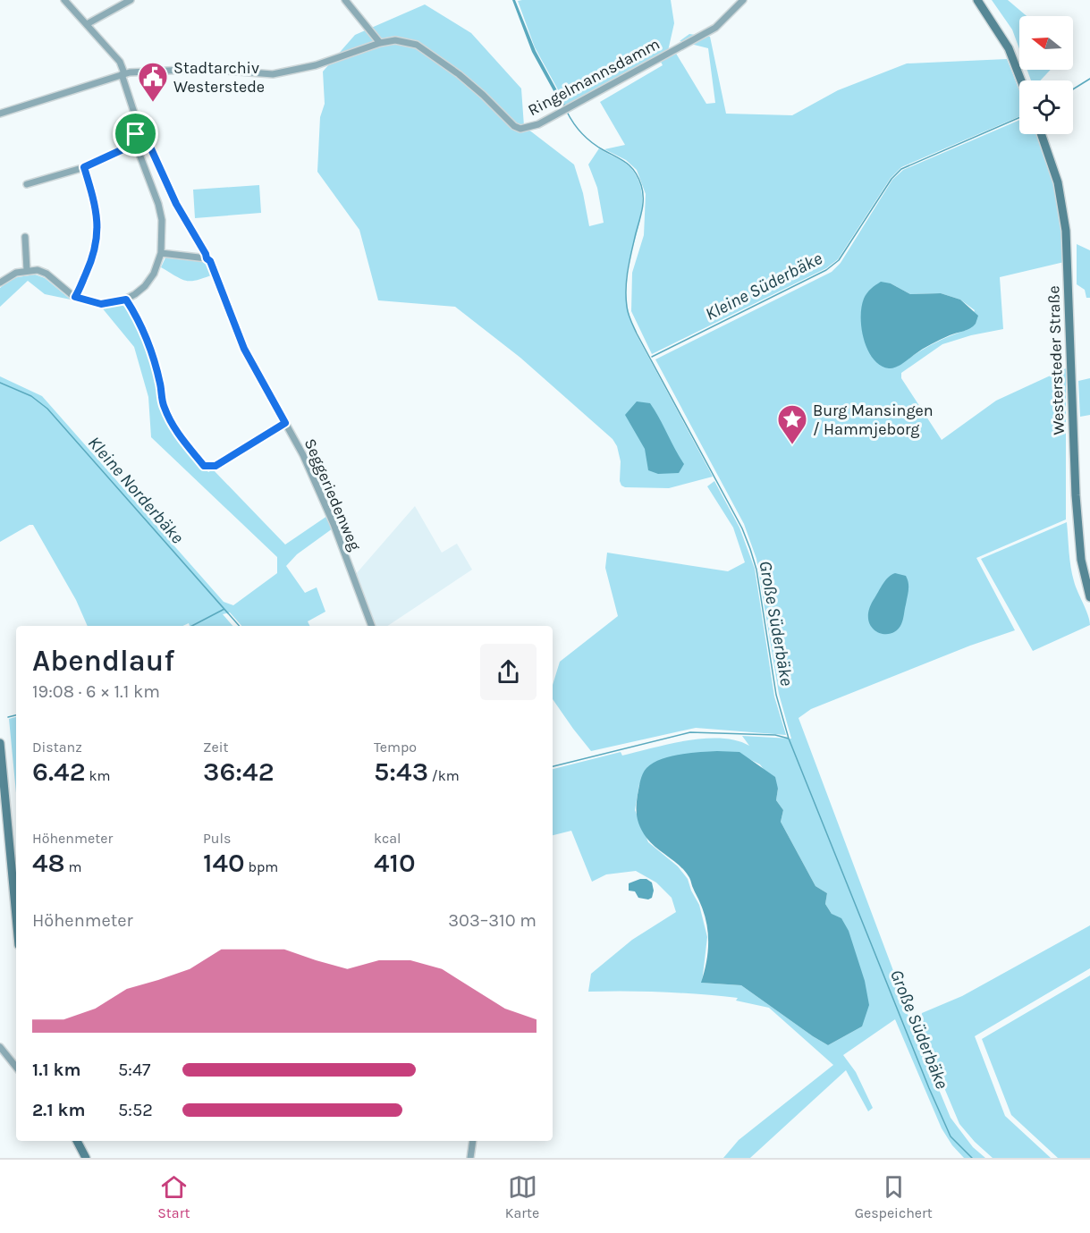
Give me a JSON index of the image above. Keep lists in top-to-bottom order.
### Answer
{
  "streets": {
    "main road": ["Westersteder Straße"],
    "street": ["Ringelmannsdamm", "Seggeriedenweg"]
  },
  "water": ["Kleine Süderbäke", "Kleine Norderbäke", "Große Süderbäke"],
  "places": {
    "public building": ["Stadtarchiv Westerstede"],
    "place": ["Burg Mansingen / Hammjeborg"]
  },
  "north": "left",
  "page": {
    "heading": ["Abendlauf", "19:08 · 6 × 1.1 km"],
    "stats": [
      ["Distanz", "6.42 km"],
      ["Zeit", "36:42"],
      ["Tempo", "5:43 /km"],
      ["Höhenmeter", "48 m"],
      ["Puls", "140 bpm"],
      ["kcal", "410"]
    ],
    "chart": ["Höhenmeter", "303–310 m"],
    "list": [
      {
        "name": "1.1 km",
        "note": "5:47"
      },
      {
        "name": "2.1 km",
        "note": "5:52"
      }
    ],
    "tabs": ["Start", "Karte", "Gespeichert"]
  }
}
